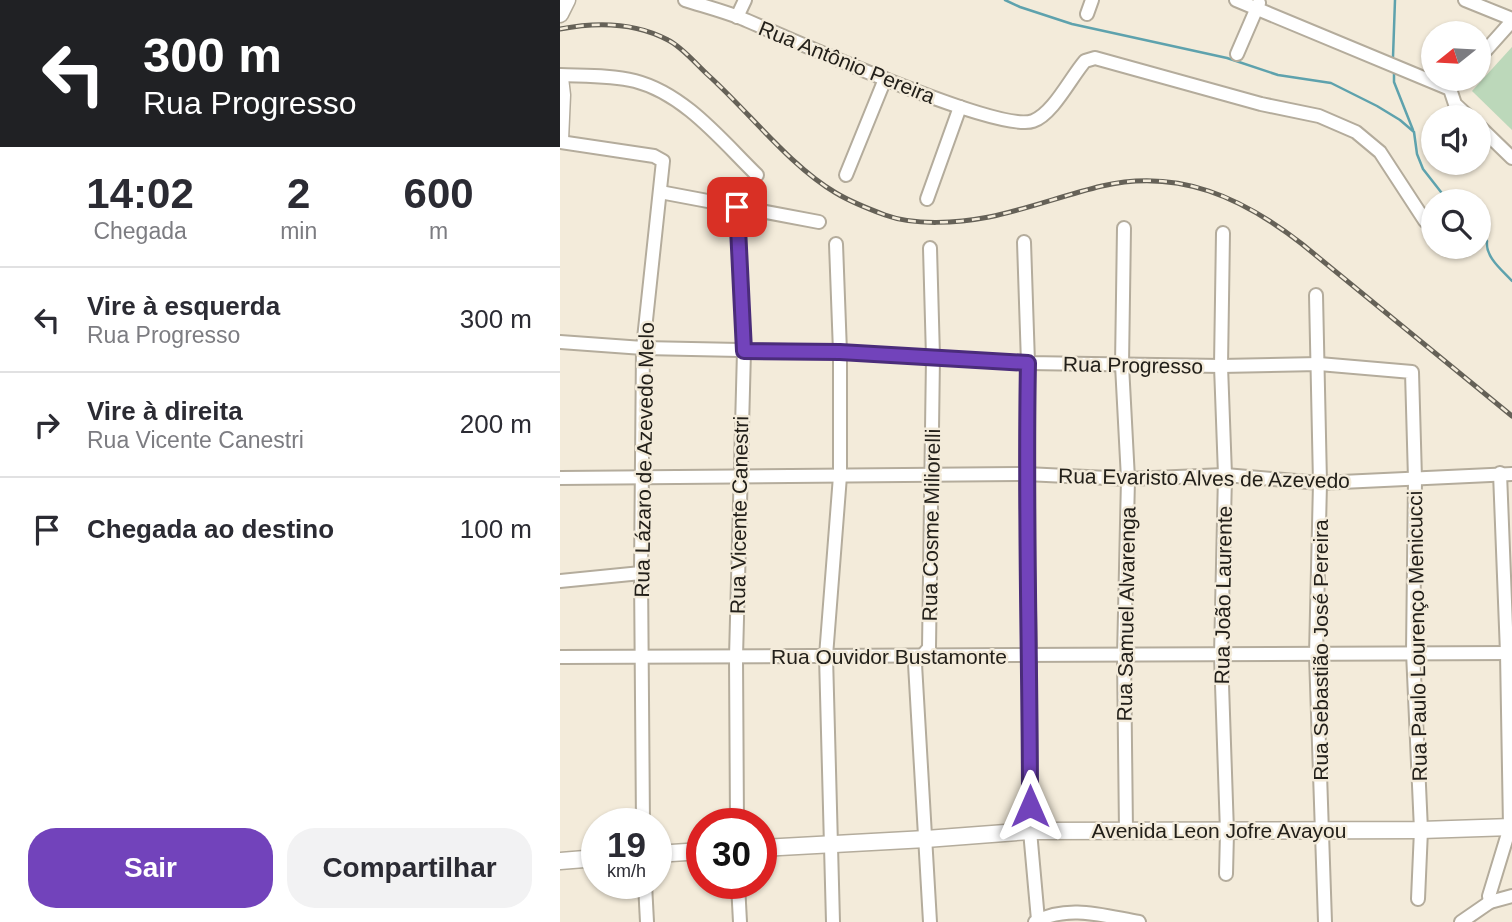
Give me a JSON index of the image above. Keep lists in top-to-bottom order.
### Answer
{
  "streets": {
    "street": [
      "Rua Antônio Pereira",
      "Rua Progresso",
      "Rua Lázaro de Azevedo Melo",
      "Rua Evaristo Alves de Azevedo",
      "Rua Vicente Canestri",
      "Rua Cosme Miliorelli",
      "Rua João Laurente",
      "Rua Samuel Alvarenga",
      "Rua Paulo Lourenço Menicucci",
      "Rua Sebastião José Pereira",
      "Rua Ouvidor Bustamonte",
      "Avenida Leon Jofre Avayou"
    ]
  },
  "crossings": [
    ["Rua Progresso", "Rua Lázaro de Azevedo Melo"],
    ["Rua Progresso", "Rua Vicente Canestri"],
    ["Rua Progresso", "Rua Cosme Miliorelli"],
    ["Rua Progresso", "Rua João Laurente"],
    ["Rua Progresso", "Rua Samuel Alvarenga"],
    ["Rua Progresso", "Rua Paulo Lourenço Menicucci"],
    ["Rua Progresso", "Rua Sebastião José Pereira"],
    ["Rua Lázaro de Azevedo Melo", "Rua Evaristo Alves de Azevedo"],
    ["Rua Lázaro de Azevedo Melo", "Rua Ouvidor Bustamonte"],
    ["Rua Evaristo Alves de Azevedo", "Rua Vicente Canestri"],
    ["Rua Evaristo Alves de Azevedo", "Rua Cosme Miliorelli"],
    ["Rua Evaristo Alves de Azevedo", "Rua João Laurente"],
    ["Rua Evaristo Alves de Azevedo", "Rua Samuel Alvarenga"],
    ["Rua Evaristo Alves de Azevedo", "Rua Paulo Lourenço Menicucci"],
    ["Rua Evaristo Alves de Azevedo", "Rua Sebastião José Pereira"],
    ["Rua Vicente Canestri", "Rua Ouvidor Bustamonte"],
    ["Rua Cosme Miliorelli", "Rua Ouvidor Bustamonte"],
    ["Rua Cosme Miliorelli", "Avenida Leon Jofre Avayou"],
    ["Rua João Laurente", "Rua Ouvidor Bustamonte"],
    ["Rua João Laurente", "Avenida Leon Jofre Avayou"],
    ["Rua Samuel Alvarenga", "Rua Ouvidor Bustamonte"],
    ["Rua Samuel Alvarenga", "Avenida Leon Jofre Avayou"],
    ["Rua Paulo Lourenço Menicucci", "Rua Ouvidor Bustamonte"],
    ["Rua Paulo Lourenço Menicucci", "Avenida Leon Jofre Avayou"],
    ["Rua Sebastião José Pereira", "Rua Ouvidor Bustamonte"],
    ["Rua Sebastião José Pereira", "Avenida Leon Jofre Avayou"]
  ],
  "north": "left",
  "page": {
    "turn": ["300 m", "Rua Progresso"],
    "eta": [
      "14:02",
      "Chegada",
      "2",
      "min",
      "600",
      "m"
    ],
    "list": [
      {
        "name": "Vire à esquerda",
        "note": "Rua Progresso",
        "value": "300 m"
      },
      {
        "name": "Vire à direita",
        "note": "Rua Vicente Canestri",
        "value": "200 m"
      },
      {
        "name": "Chegada ao destino",
        "value": "100 m"
      }
    ],
    "speed": "19 km/h",
    "limit": "30",
    "buttons": ["Sair", "Compartilhar"]
  }
}
